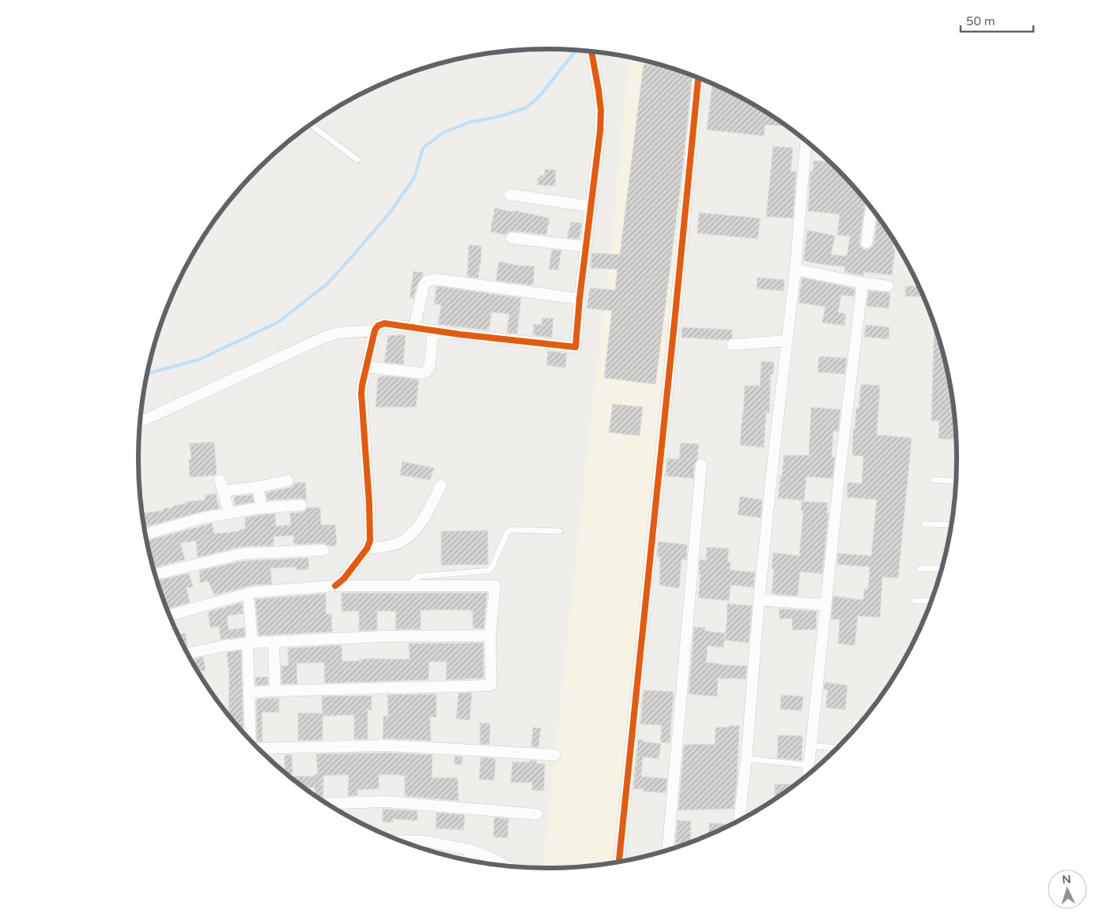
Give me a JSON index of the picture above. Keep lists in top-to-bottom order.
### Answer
{
  "scale_bar": "50 m",
  "north": "top"
}
